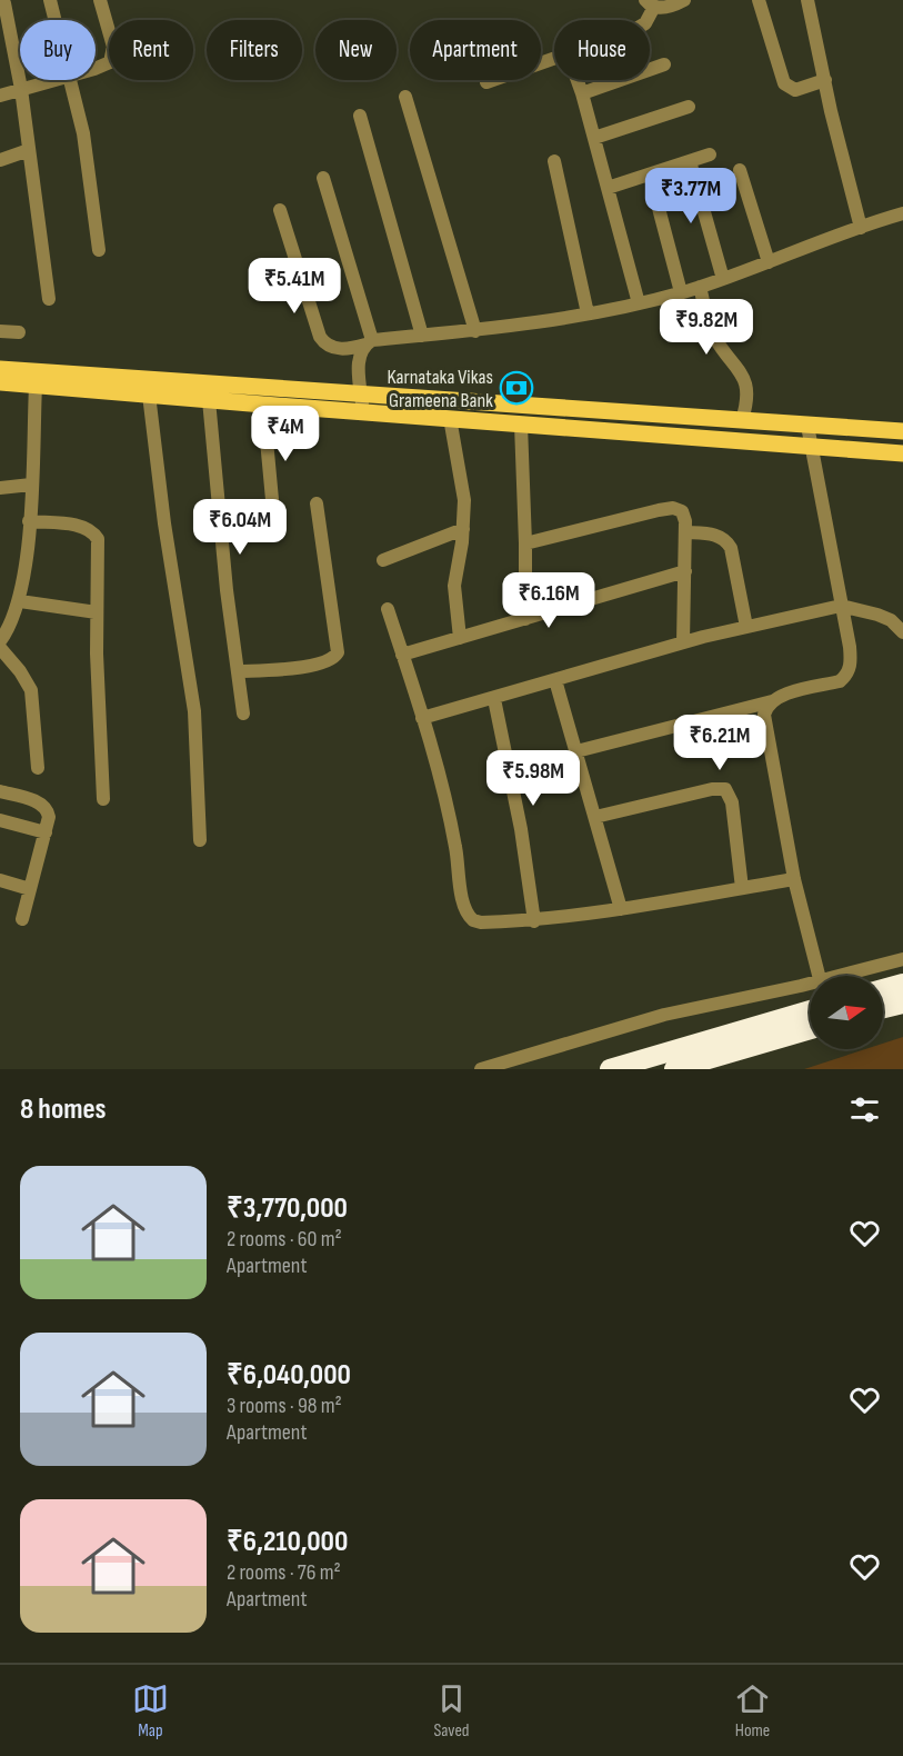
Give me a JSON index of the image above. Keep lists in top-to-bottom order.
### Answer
{
  "places": {
    "bank": ["Karnataka Vikas Grameena Bank"]
  },
  "north": "right",
  "page": {
    "chip": [
      "Buy",
      "Rent",
      "Filters",
      "New",
      "Apartment",
      "House"
    ],
    "price": [
      "₹3.77M",
      "₹5.41M",
      "₹9.82M",
      "₹4M",
      "₹6.04M",
      "₹6.16M",
      "₹6.21M",
      "₹5.98M"
    ],
    "heading": "8 homes",
    "list": [
      {
        "name": "₹3,770,000",
        "note": "2 rooms · 60 m² · Apartment"
      },
      {
        "name": "₹6,040,000",
        "note": "3 rooms · 98 m² · Apartment"
      },
      {
        "name": "₹6,210,000",
        "note": "2 rooms · 76 m² · Apartment"
      }
    ],
    "tabs": ["Map", "Saved", "Home"]
  }
}
